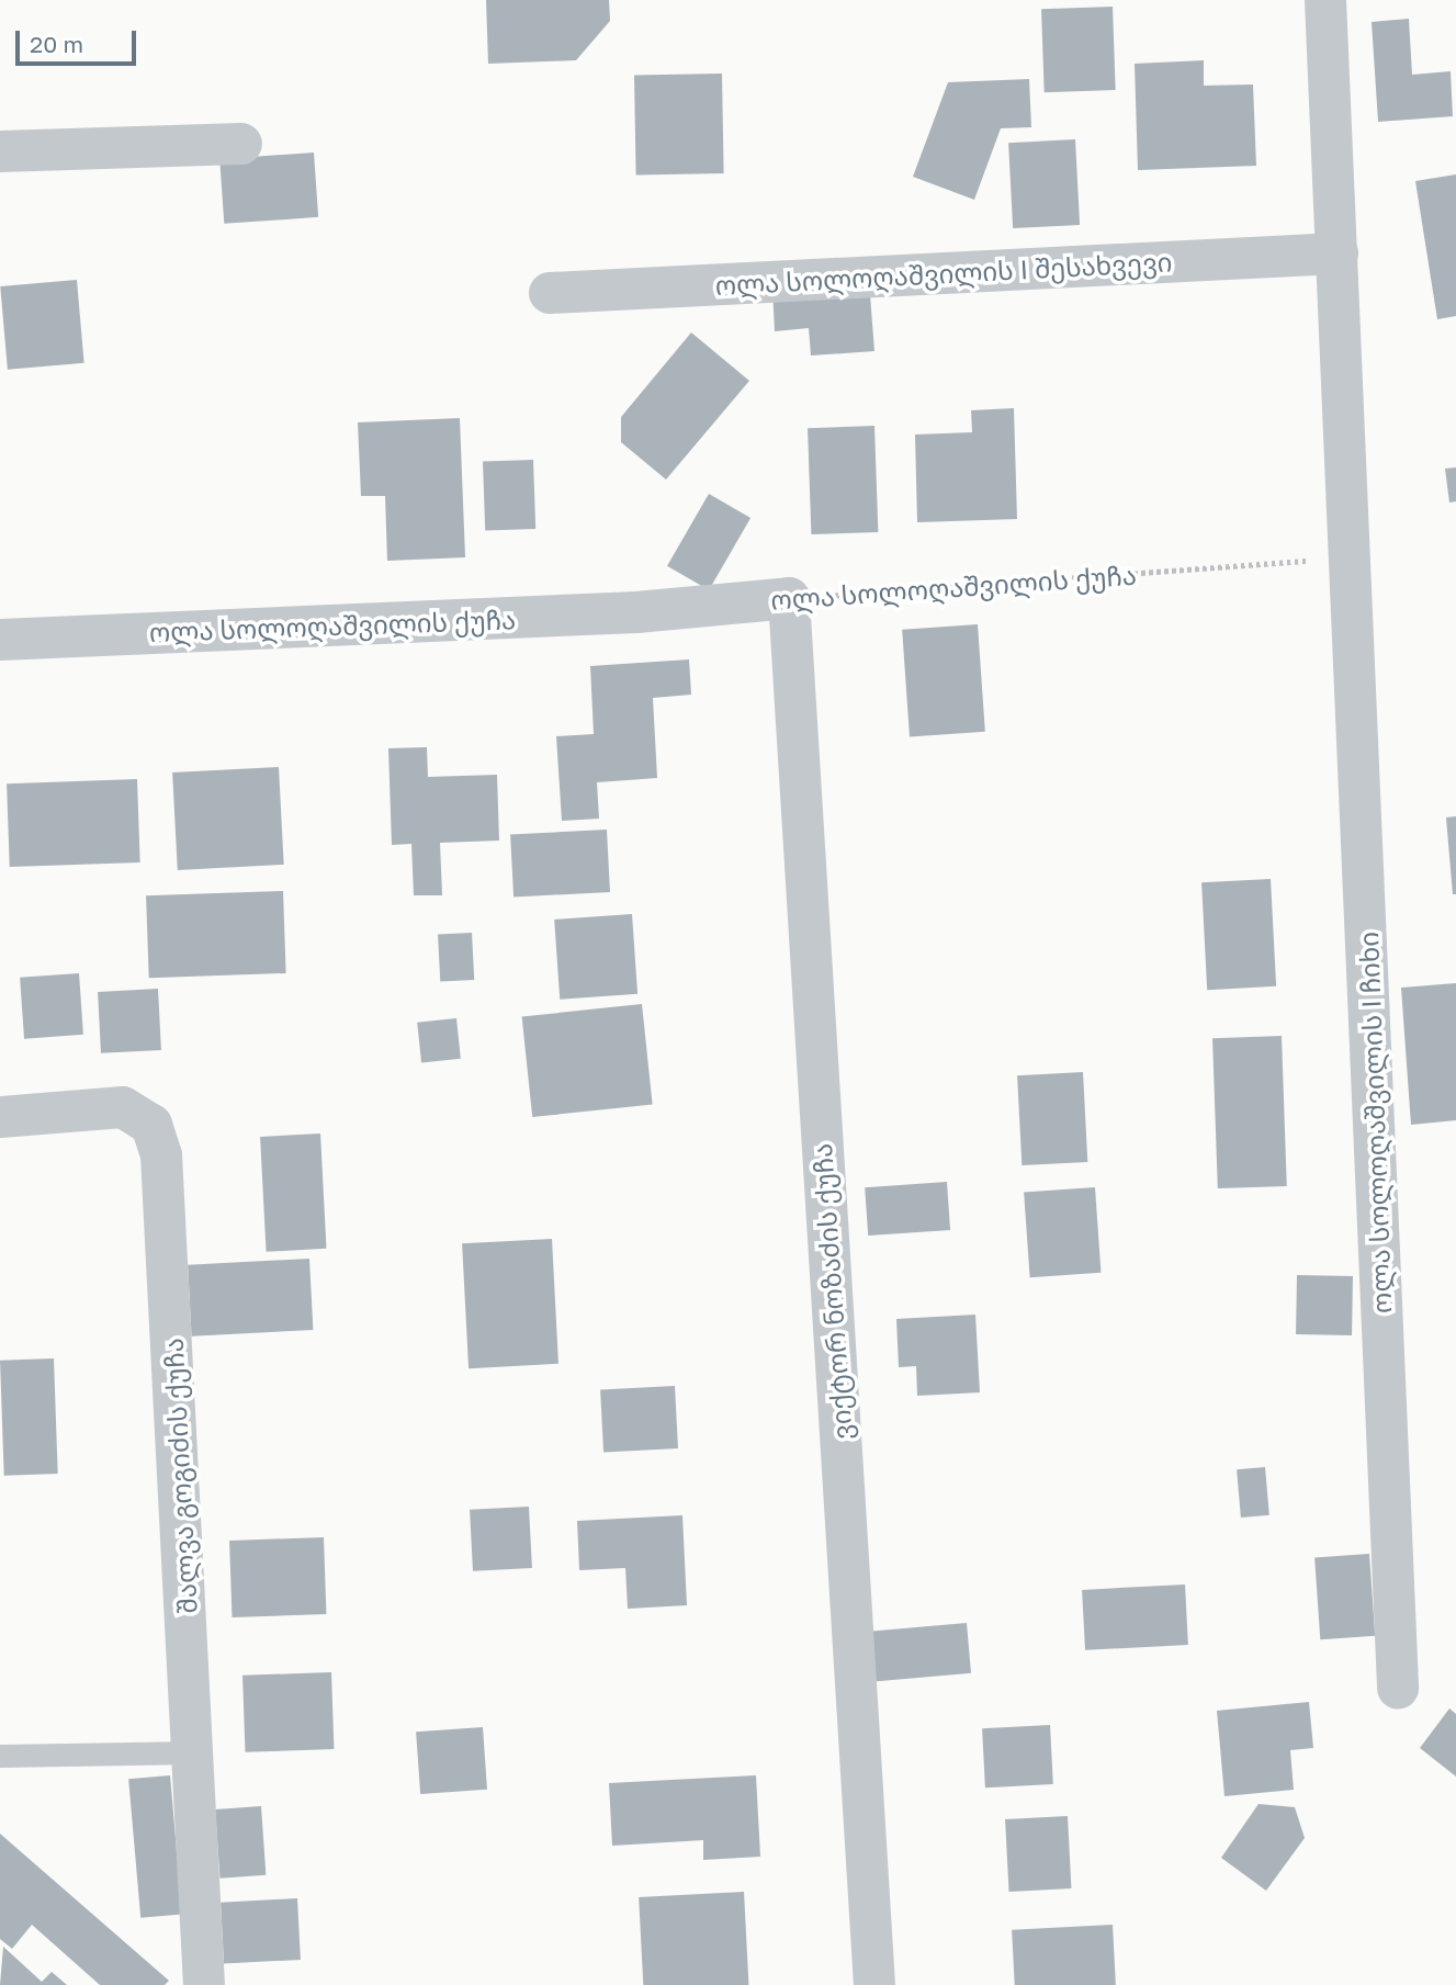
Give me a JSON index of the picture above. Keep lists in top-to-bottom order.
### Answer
{
  "streets": {
    "street": [
      "ოლა სოლოღაშვილის I შესახვევი",
      "ოლა სოლოღაშვილის ქუჩა",
      "ოლა სოლოღაშვილის I ჩიხი",
      "ვიქტორ ნოზაძის ქუჩა",
      "შალვა გოგიძის ქუჩა"
    ]
  },
  "crossings": [
    ["ოლა სოლოღაშვილის ქუჩა", "ოლა სოლოღაშვილის I ჩიხი"],
    ["ოლა სოლოღაშვილის ქუჩა", "ვიქტორ ნოზაძის ქუჩა"]
  ],
  "scale_bar": "20 m"
}
